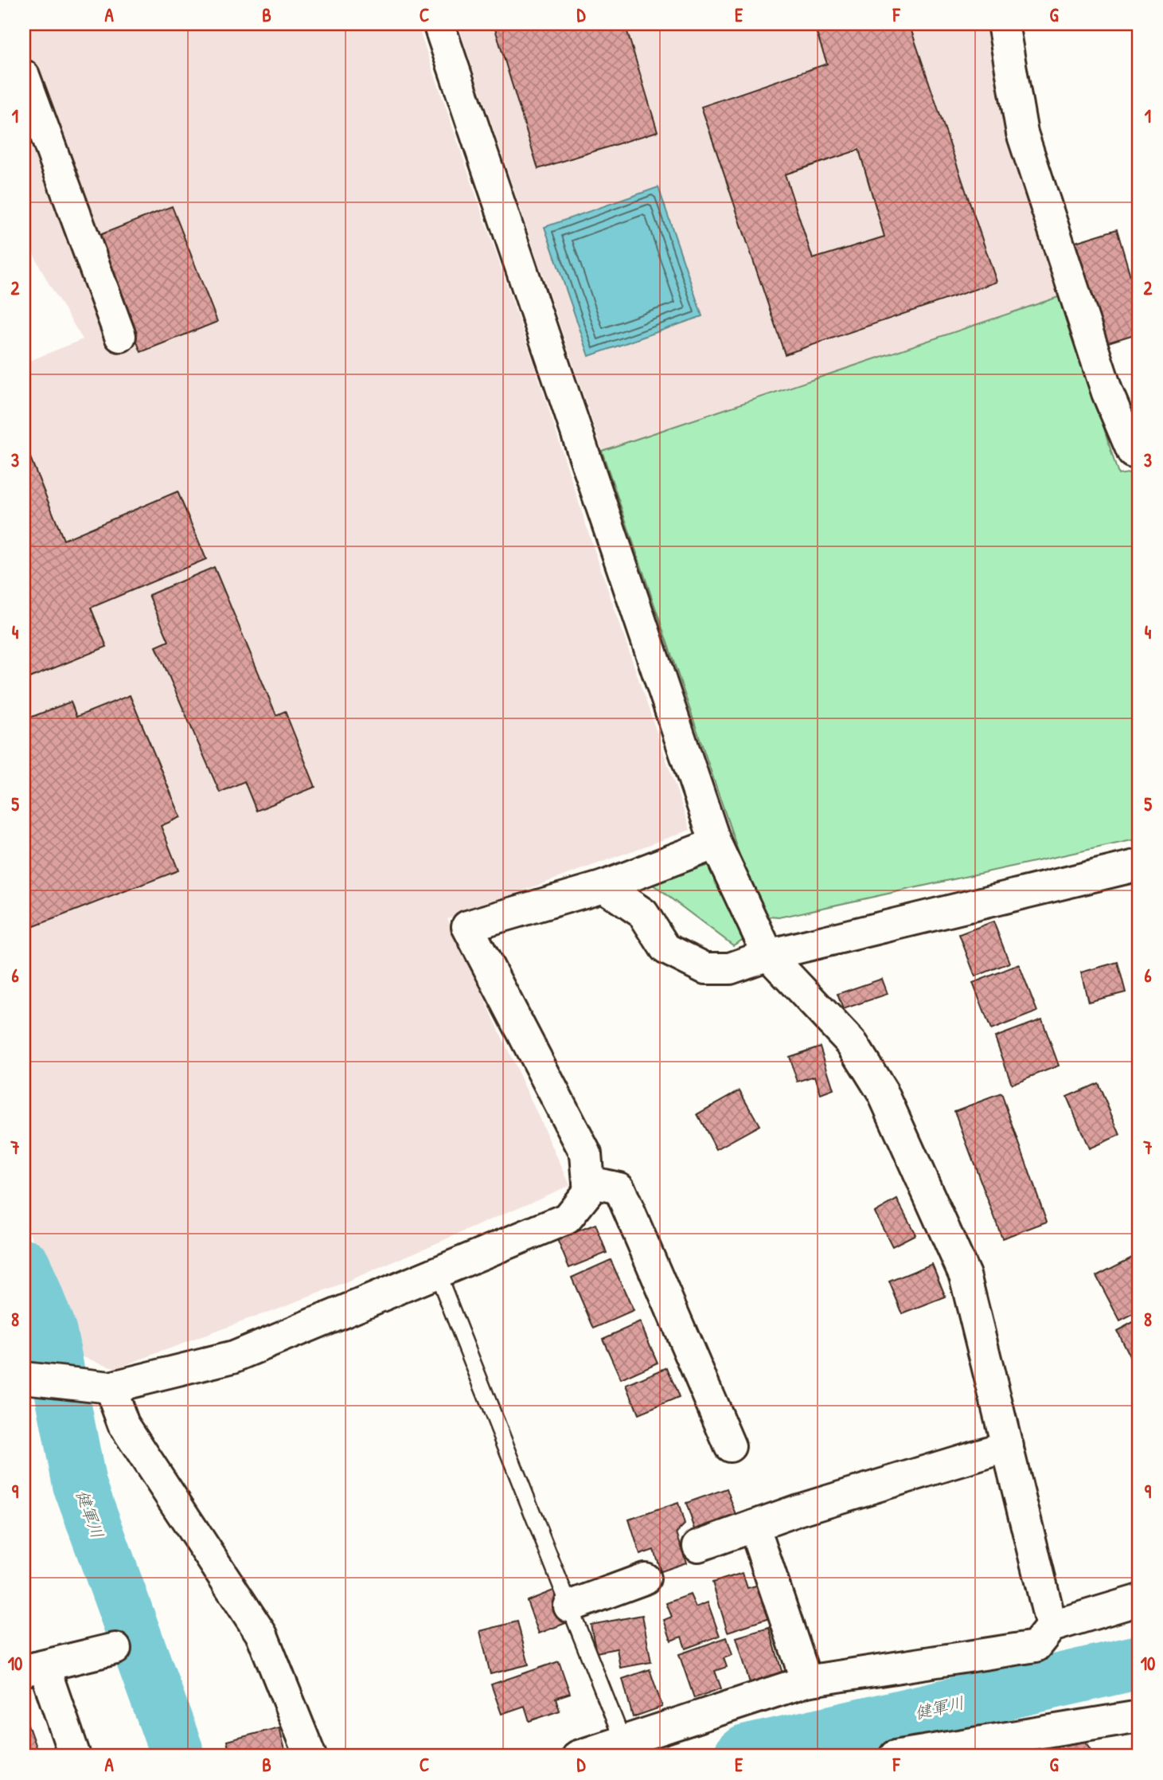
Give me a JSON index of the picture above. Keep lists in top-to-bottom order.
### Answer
{
  "water": ["健軍川"],
  "grid": {
    "columns": [
      "A",
      "B",
      "C",
      "D",
      "E",
      "F",
      "G"
    ],
    "rows": [
      "1",
      "2",
      "3",
      "4",
      "5",
      "6",
      "7",
      "8",
      "9",
      "10"
    ]
  }
}
